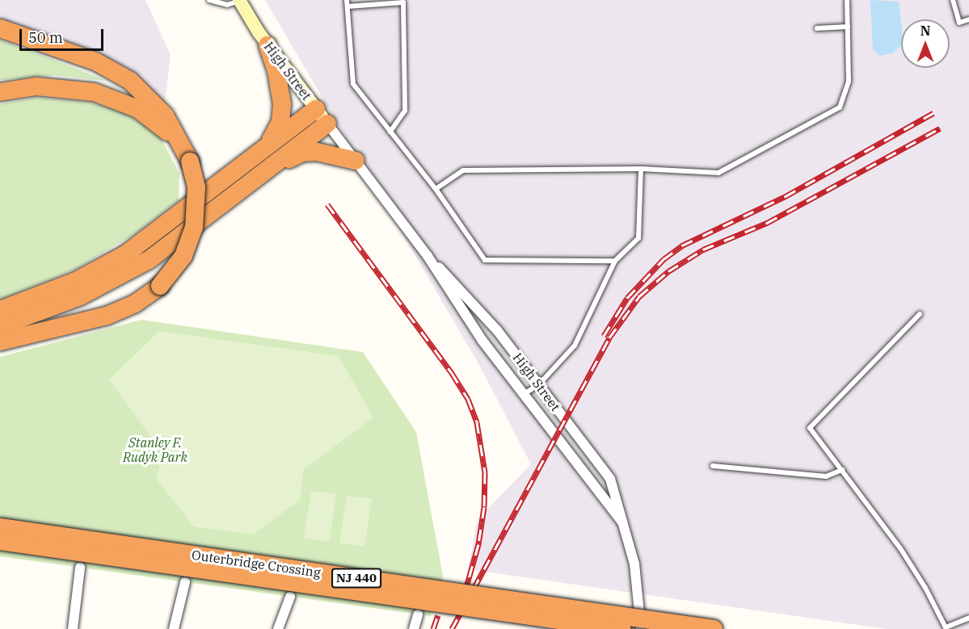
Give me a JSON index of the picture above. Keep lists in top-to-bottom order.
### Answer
{
  "streets": {
    "highway": ["Outerbridge Crossing", "NJ 440"],
    "street": ["High Street"]
  },
  "parks": ["Stanley F. Rudyk Park"],
  "scale_bar": "50 m",
  "north": "top"
}
